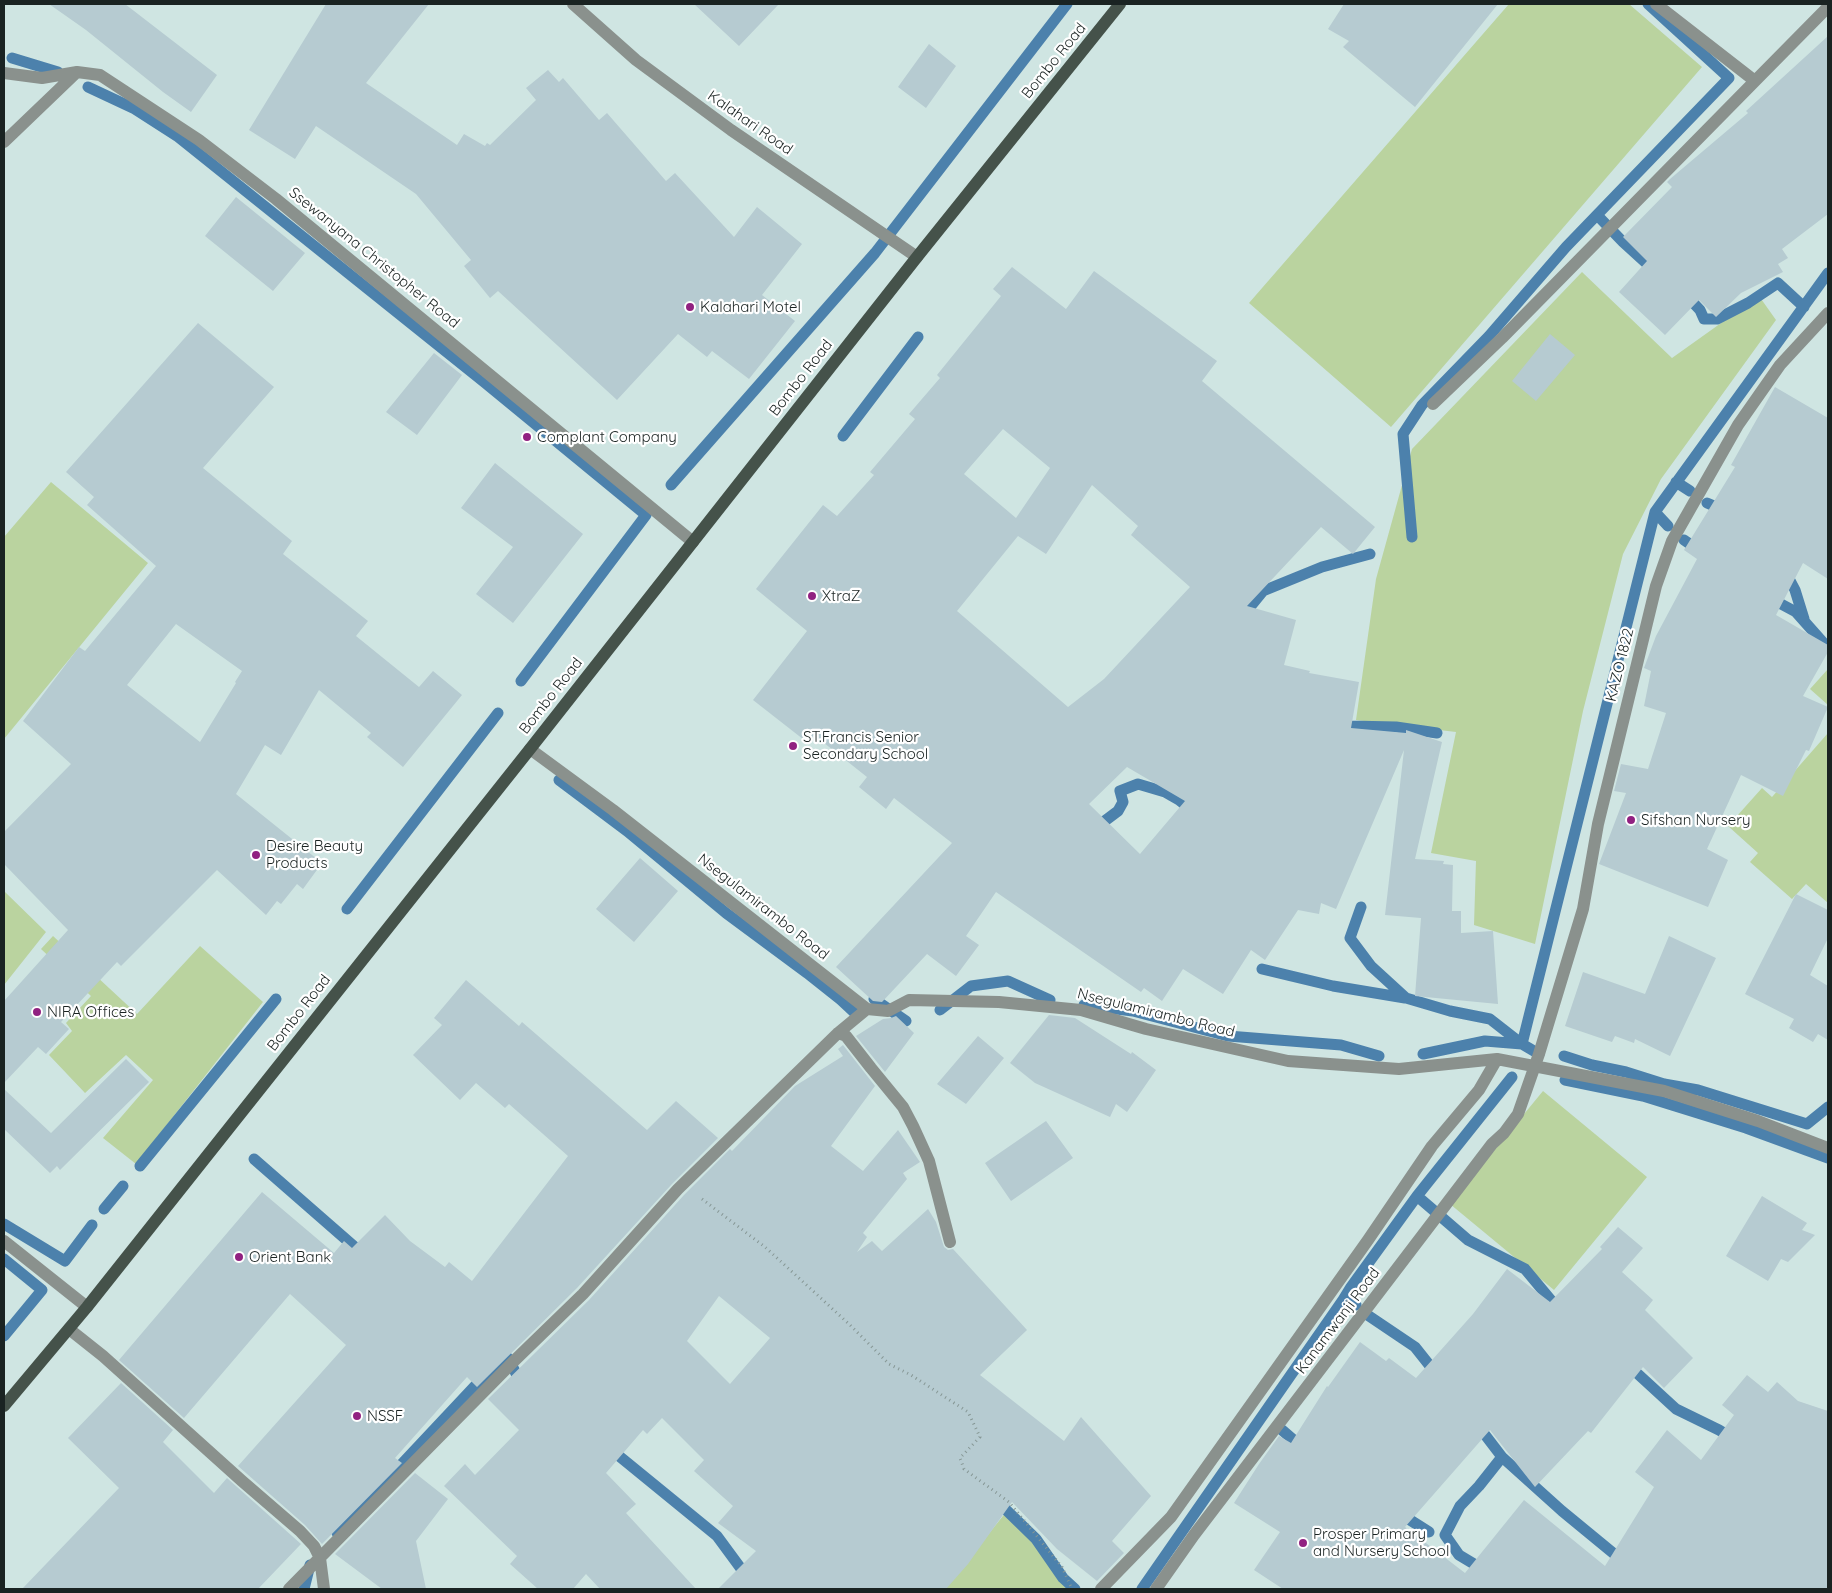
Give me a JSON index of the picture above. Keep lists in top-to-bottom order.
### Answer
{
  "streets": {
    "main road": ["Bombo Road"],
    "street": [
      "Kalahari Road",
      "Ssewanyana Christopher Road",
      "KAZO 1822",
      "Nsegulamirambo Road",
      "Kanamwanji Road"
    ]
  },
  "crossings": [
    ["Bombo Road", "Kalahari Road"],
    ["Bombo Road", "Ssewanyana Christopher Road"],
    ["Bombo Road", "Nsegulamirambo Road"],
    ["KAZO 1822", "Nsegulamirambo Road"],
    ["KAZO 1822", "Kanamwanji Road"],
    ["Nsegulamirambo Road", "Kanamwanji Road"]
  ],
  "places": [
    "Kalahari Motel",
    "Complant Company",
    "XtraZ",
    "ST.Francis Senior Secondary School",
    "Sifshan Nursery",
    "Desire Beauty Products",
    "NIRA Offices",
    "Orient Bank",
    "NSSF",
    "Prosper Primary and Nursery School"
  ]
}
